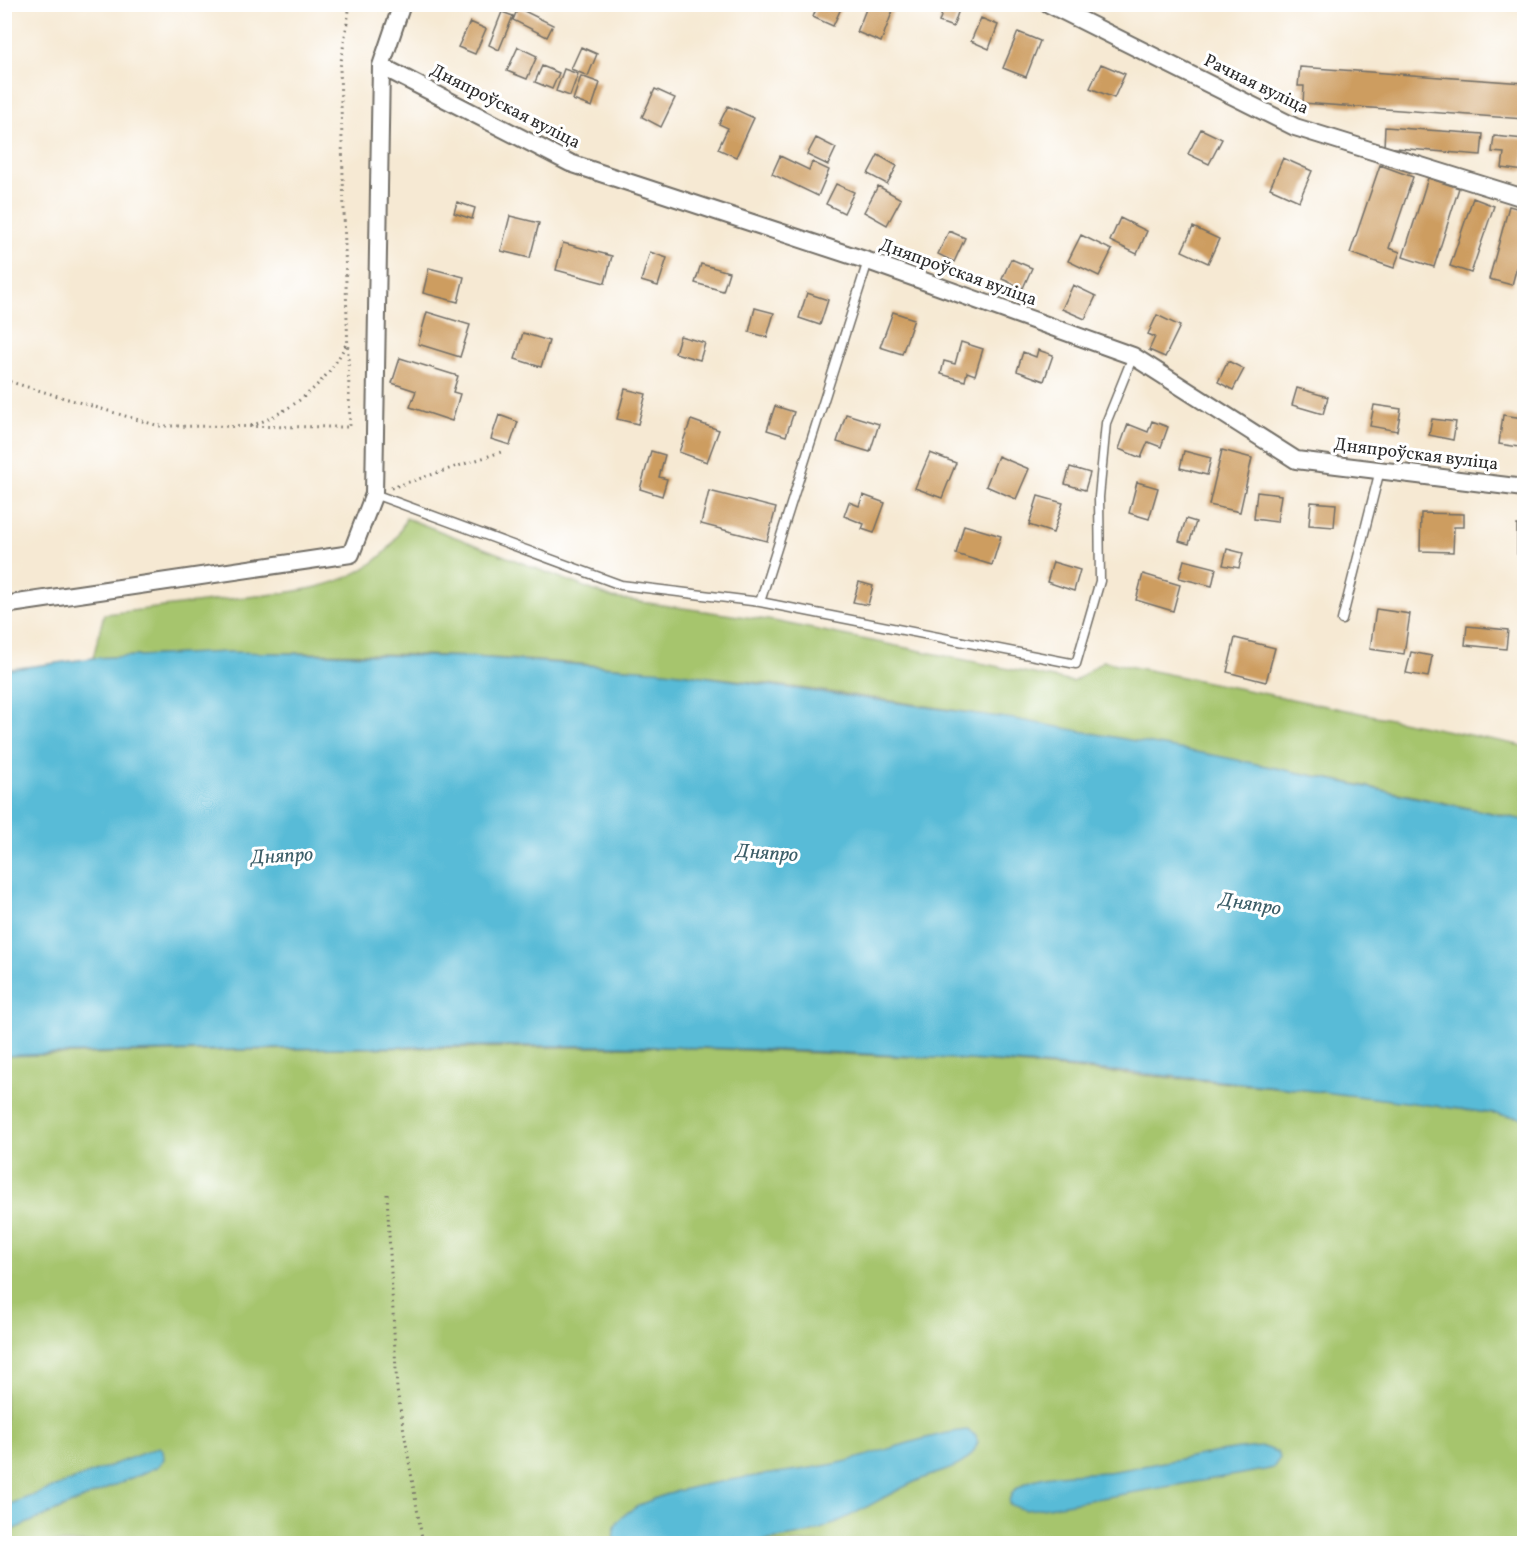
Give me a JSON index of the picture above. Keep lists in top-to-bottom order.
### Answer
{
  "streets": {
    "street": ["Рачная вуліца", "Дняпроўская вуліца"]
  },
  "water": ["Дняпро"]
}
